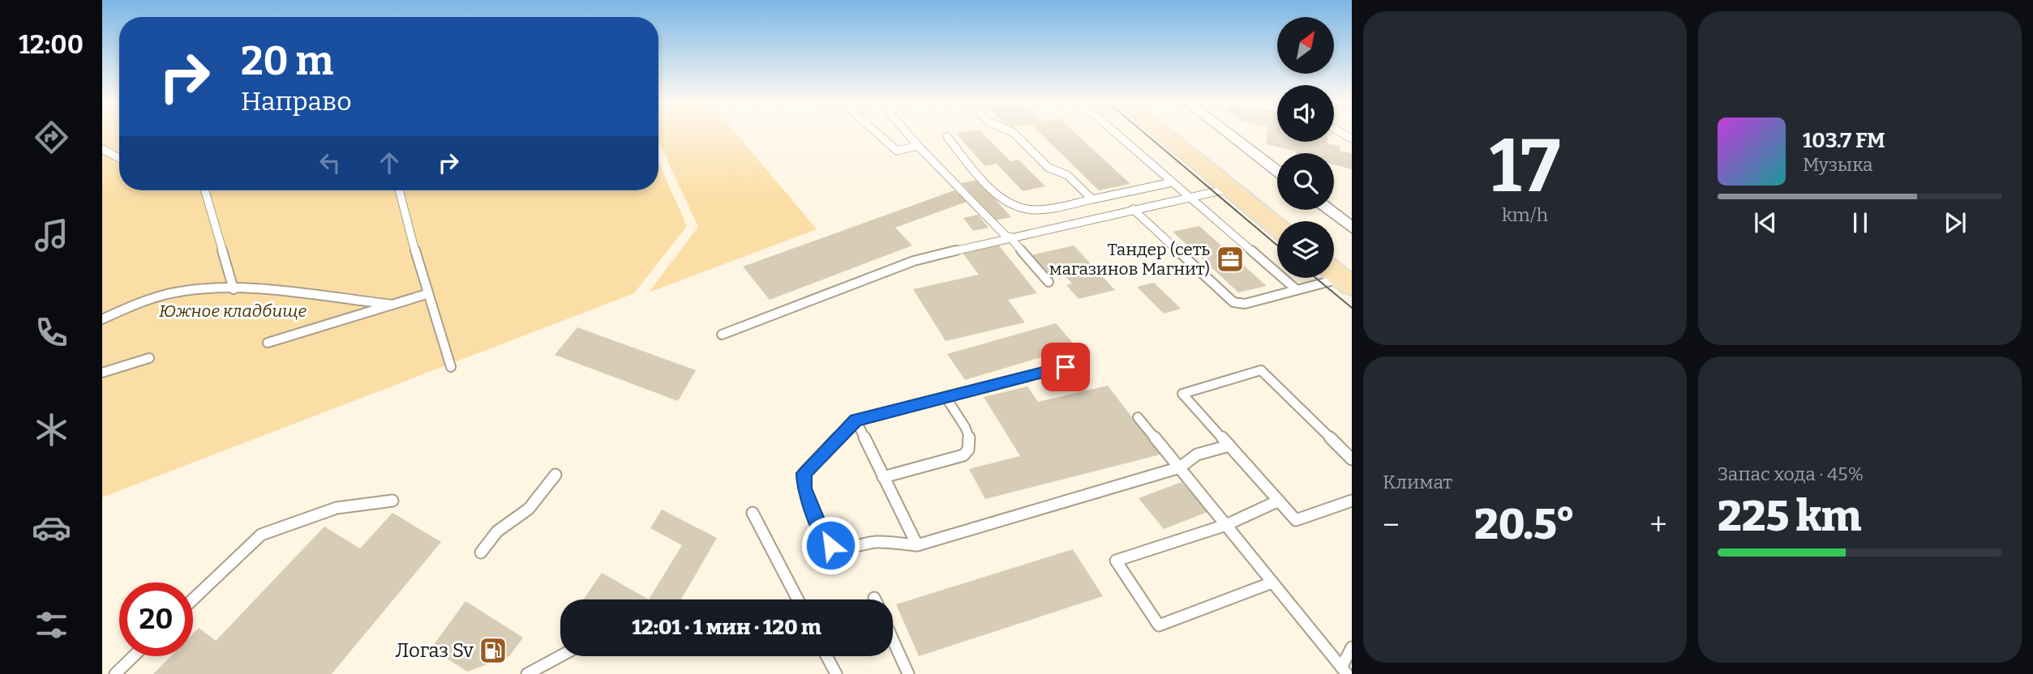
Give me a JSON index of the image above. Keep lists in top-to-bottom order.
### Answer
{
  "parks": ["Южное кладбище"],
  "places": {
    "office": ["Тандер (сеть магазинов Магнит)"],
    "fuel station": ["Логаз Sv"]
  },
  "north": "top right",
  "page": {
    "tabs": "12:00",
    "tile": [
      ["17", "km/h"],
      "Климат",
      ["Запас хода · 45%", "225 km"]
    ],
    "turn": ["20 m", "Направо"],
    "song": ["103.7 FM", "Музыка"],
    "heat": ["−", "20.5°", "+"],
    "limit": "20",
    "trip": "12:01 · 1 мин · 120 m"
  }
}
